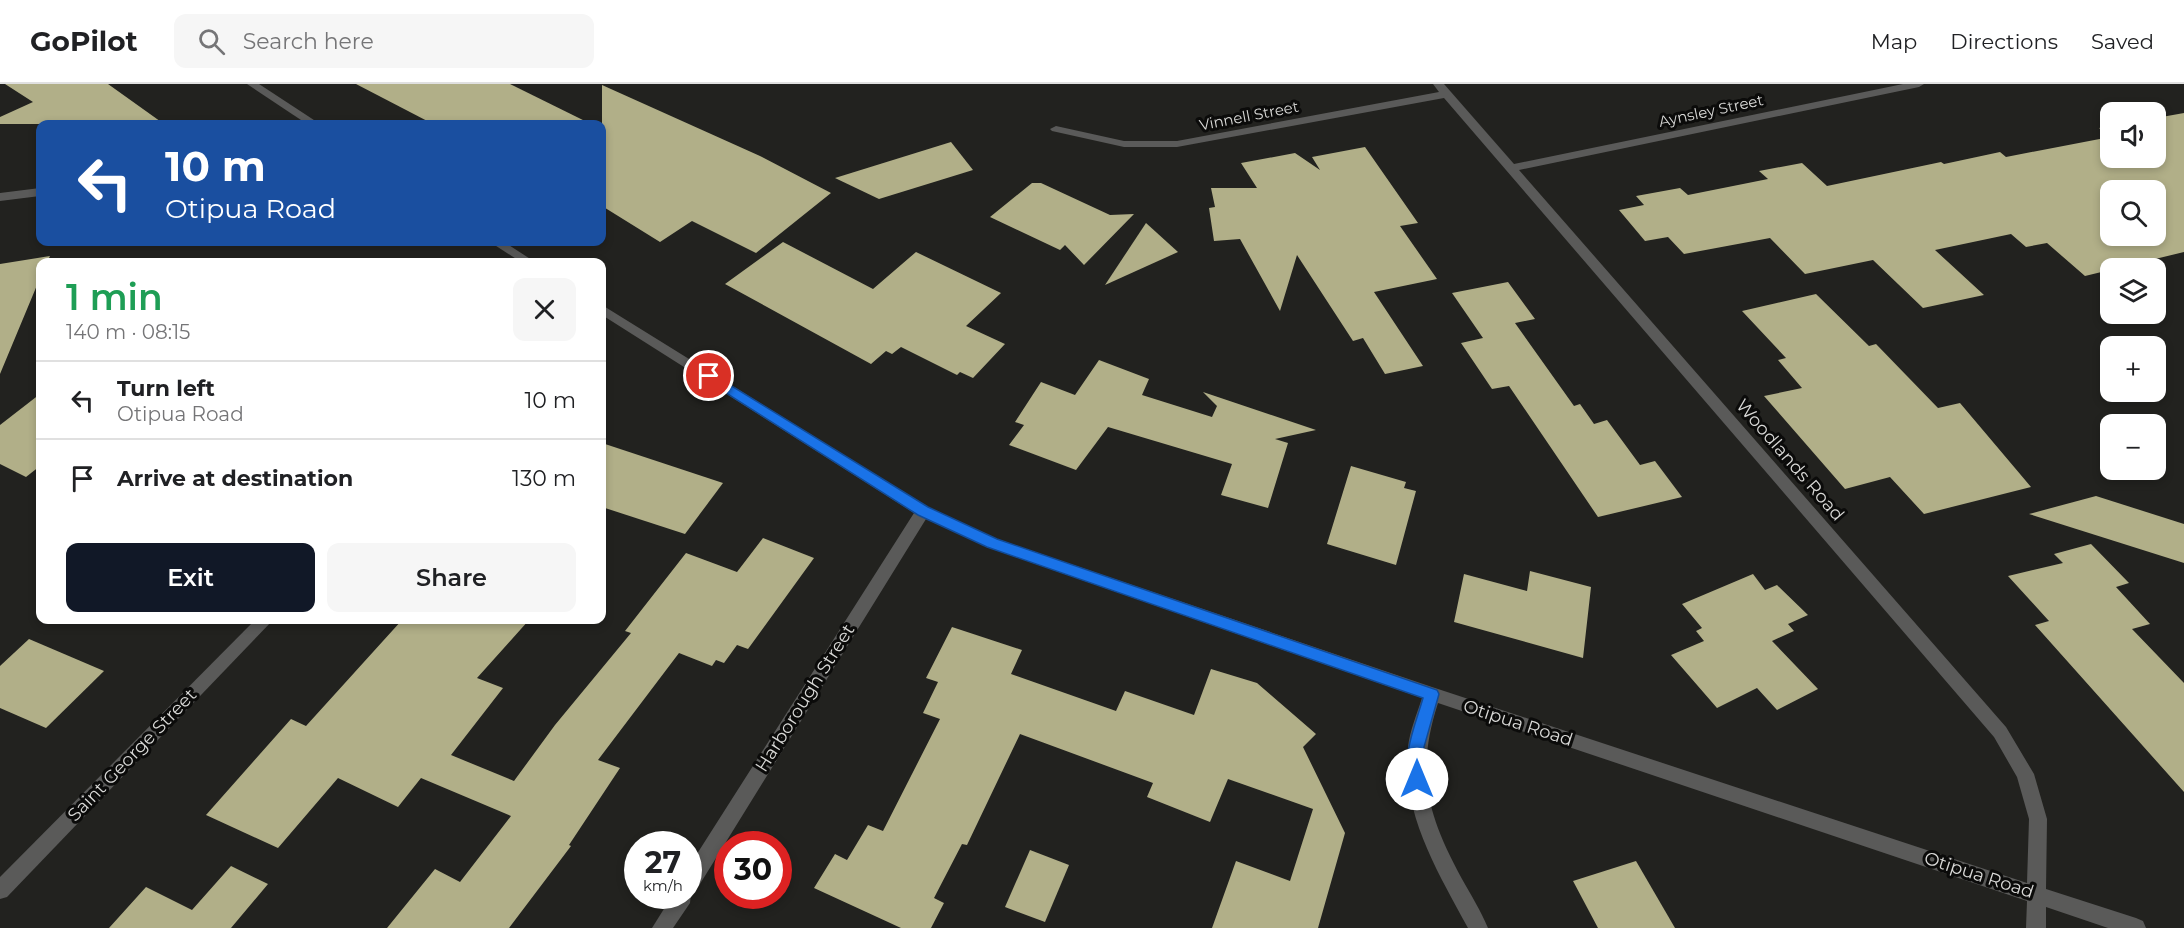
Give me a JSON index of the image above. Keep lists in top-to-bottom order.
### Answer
{
  "streets": {
    "street": [
      "Aynsley Street",
      "Vinnell Street",
      "Woodlands Road",
      "Harborough Street",
      "Otipua Road",
      "Saint George Street"
    ]
  },
  "crossings": [
    ["Aynsley Street", "Woodlands Road"],
    ["Vinnell Street", "Woodlands Road"],
    ["Woodlands Road", "Otipua Road"],
    ["Harborough Street", "Otipua Road"]
  ],
  "page": {
    "header": "GoPilot",
    "search": "Search here",
    "nav": ["Map", "Directions", "Saved"],
    "map_buttons": ["+", "−"],
    "turn": ["10 m", "Otipua Road"],
    "heading": ["1 min", "140 m · 08:15"],
    "list": [
      {
        "name": "Turn left",
        "note": "Otipua Road",
        "value": "10 m"
      },
      {
        "name": "Arrive at destination",
        "value": "130 m"
      }
    ],
    "buttons": ["Exit", "Share"],
    "speed": "27 km/h",
    "limit": "30"
  }
}
